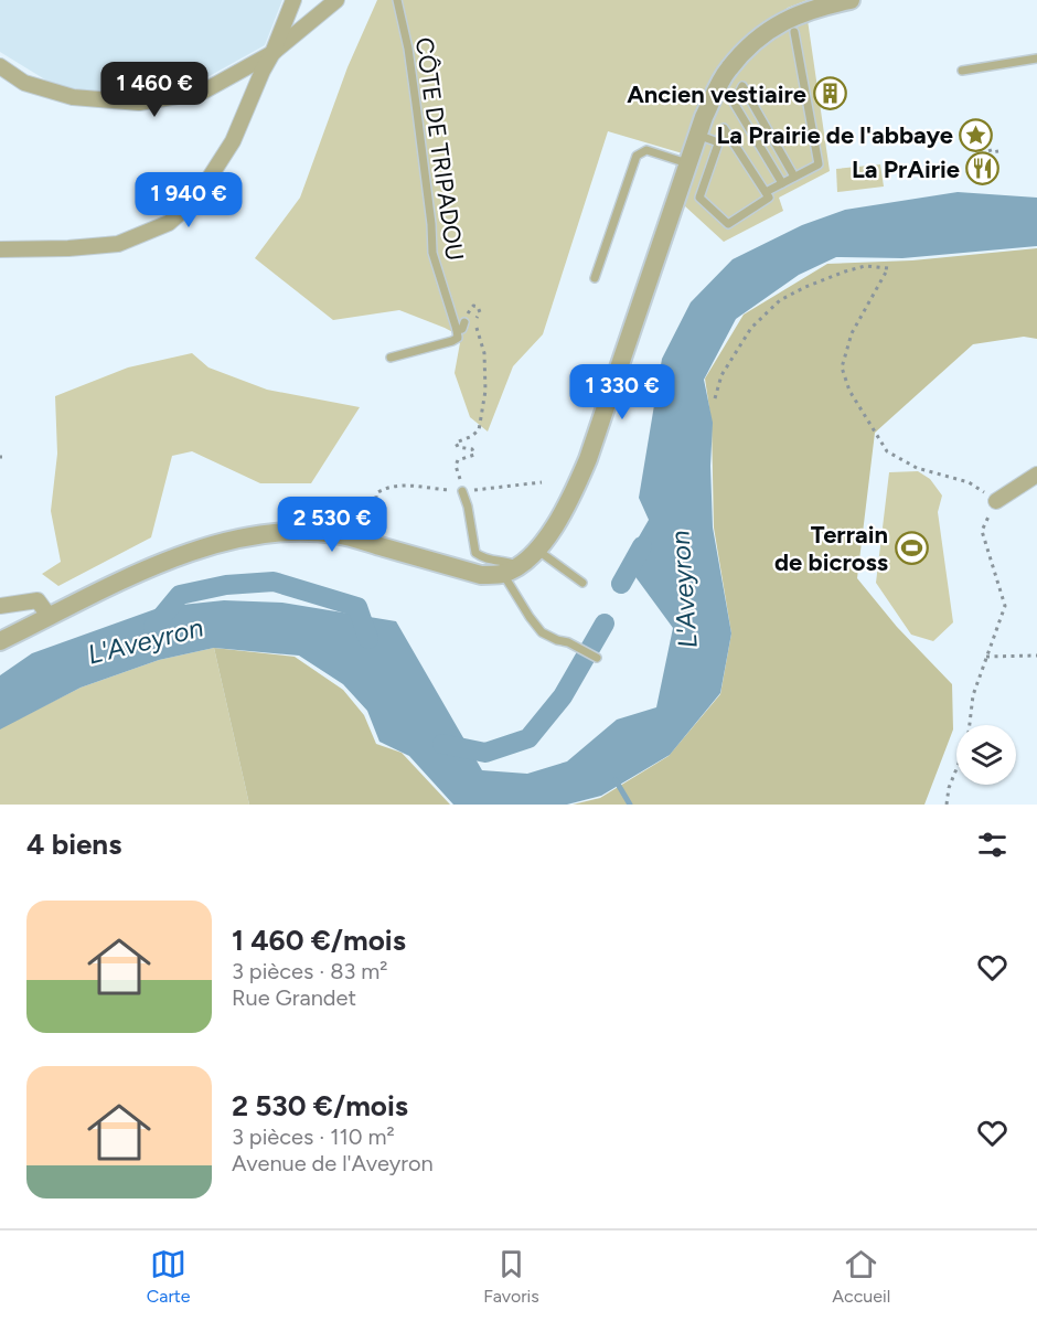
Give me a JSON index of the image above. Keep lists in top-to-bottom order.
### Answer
{
  "streets": {
    "lane": ["CÔTE DE TRIPADOU"]
  },
  "water": ["L'Aveyron"],
  "places": {
    "building": ["Ancien vestiaire"],
    "place": ["La Prairie de l'abbaye"],
    "restaurant": ["La PrAirie"],
    "sports": ["Terrain de bicross"]
  },
  "page": {
    "price": [
      "1 460 €",
      "1 940 €",
      "1 330 €",
      "2 530 €"
    ],
    "heading": "4 biens",
    "list": [
      {
        "name": "1 460 €/mois",
        "note": "3 pièces · 83 m² · Rue Grandet"
      },
      {
        "name": "2 530 €/mois",
        "note": "3 pièces · 110 m² · Avenue de l'Aveyron"
      }
    ],
    "tabs": ["Carte", "Favoris", "Accueil"]
  }
}
